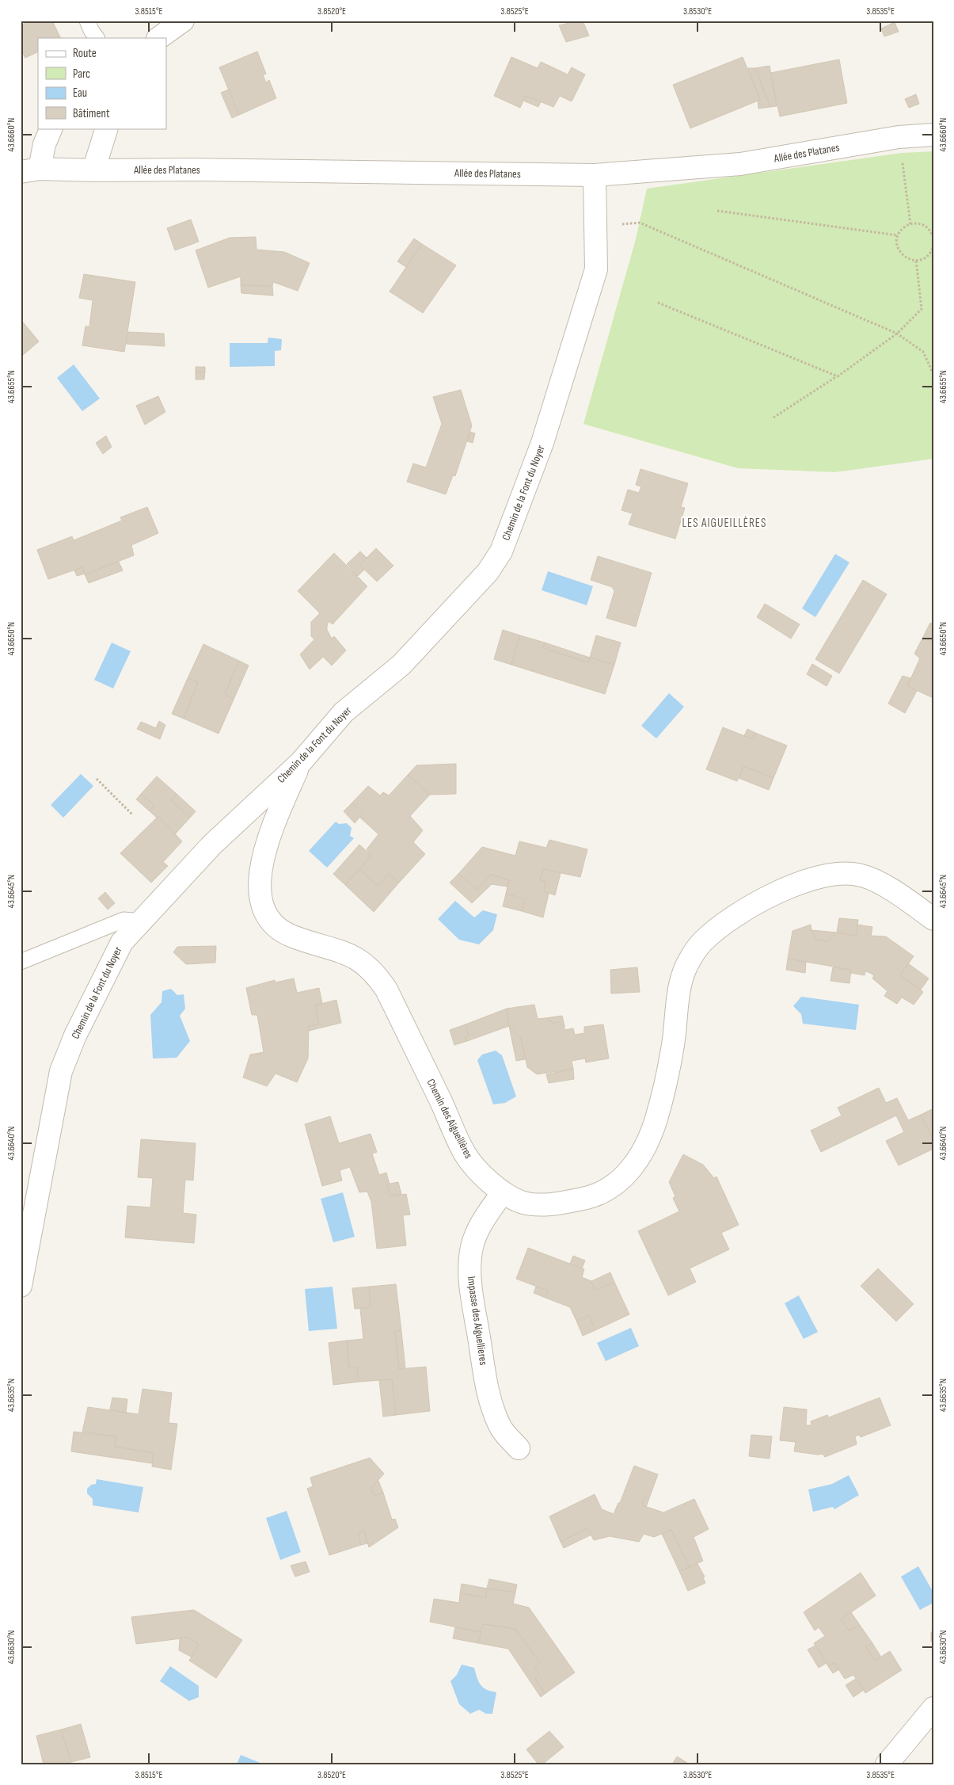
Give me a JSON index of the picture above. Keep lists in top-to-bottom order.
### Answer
{
  "streets": {
    "street": [
      "Allée des Platanes",
      "Chemin de la Font du Noyer",
      "Chemin des Aigueillères",
      "Impasse des Aiguellieres"
    ]
  },
  "crossings": [
    ["Allée des Platanes", "Chemin de la Font du Noyer"],
    ["Chemin de la Font du Noyer", "Chemin des Aigueillères"],
    ["Chemin des Aigueillères", "Impasse des Aiguellieres"]
  ],
  "districts": ["LES AIGUEILLÈRES"],
  "legend": [
    "Route",
    "Parc",
    "Eau",
    "Bâtiment"
  ],
  "coordinates": [
    "3.8515°E",
    "3.8520°E",
    "3.8525°E",
    "3.8530°E",
    "3.8535°E",
    "43.6660°N",
    "43.6655°N",
    "43.6650°N",
    "43.6645°N",
    "43.6640°N",
    "43.6635°N",
    "43.6630°N"
  ]
}
